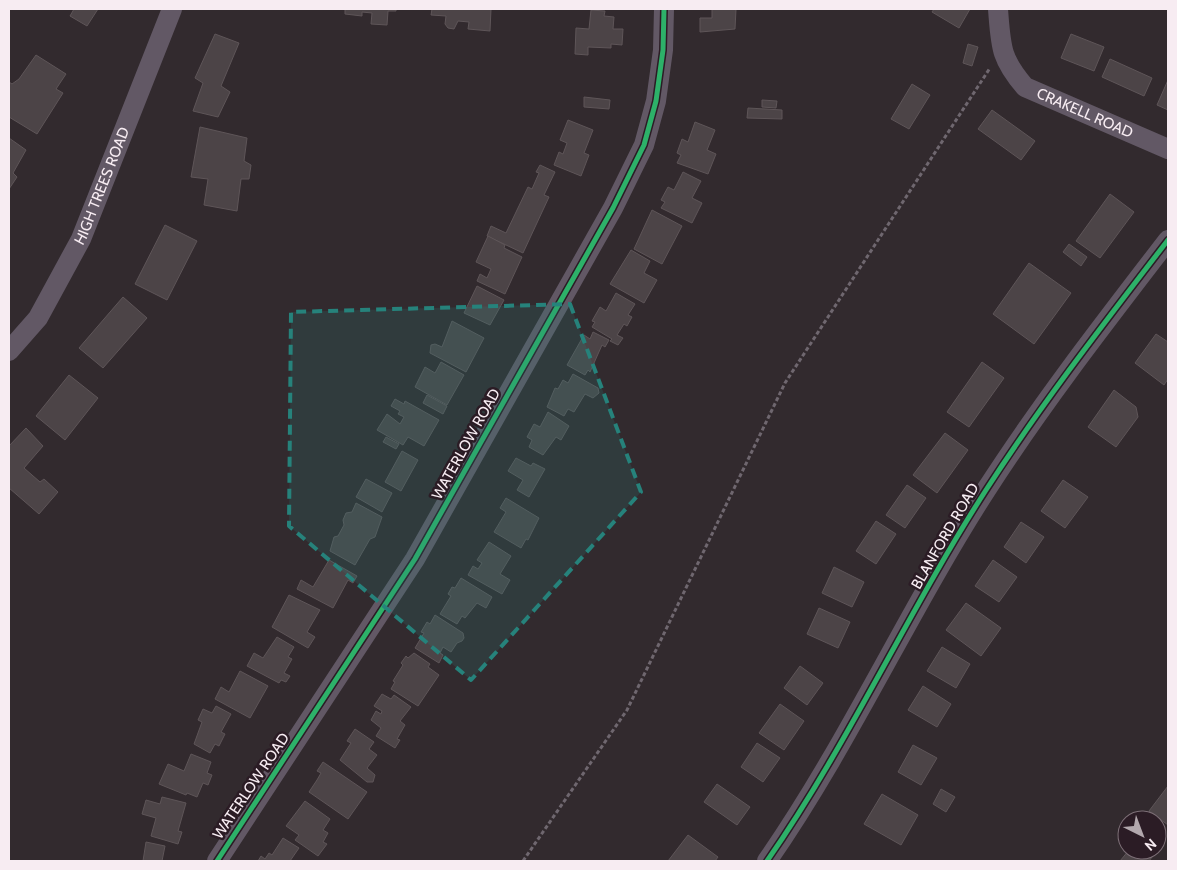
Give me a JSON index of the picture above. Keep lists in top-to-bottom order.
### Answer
{
  "streets": {
    "street": [
      "CRAKELL ROAD",
      "HIGH TREES ROAD",
      "WATERLOW ROAD",
      "BLANFORD ROAD"
    ]
  },
  "north": "bottom right"
}
